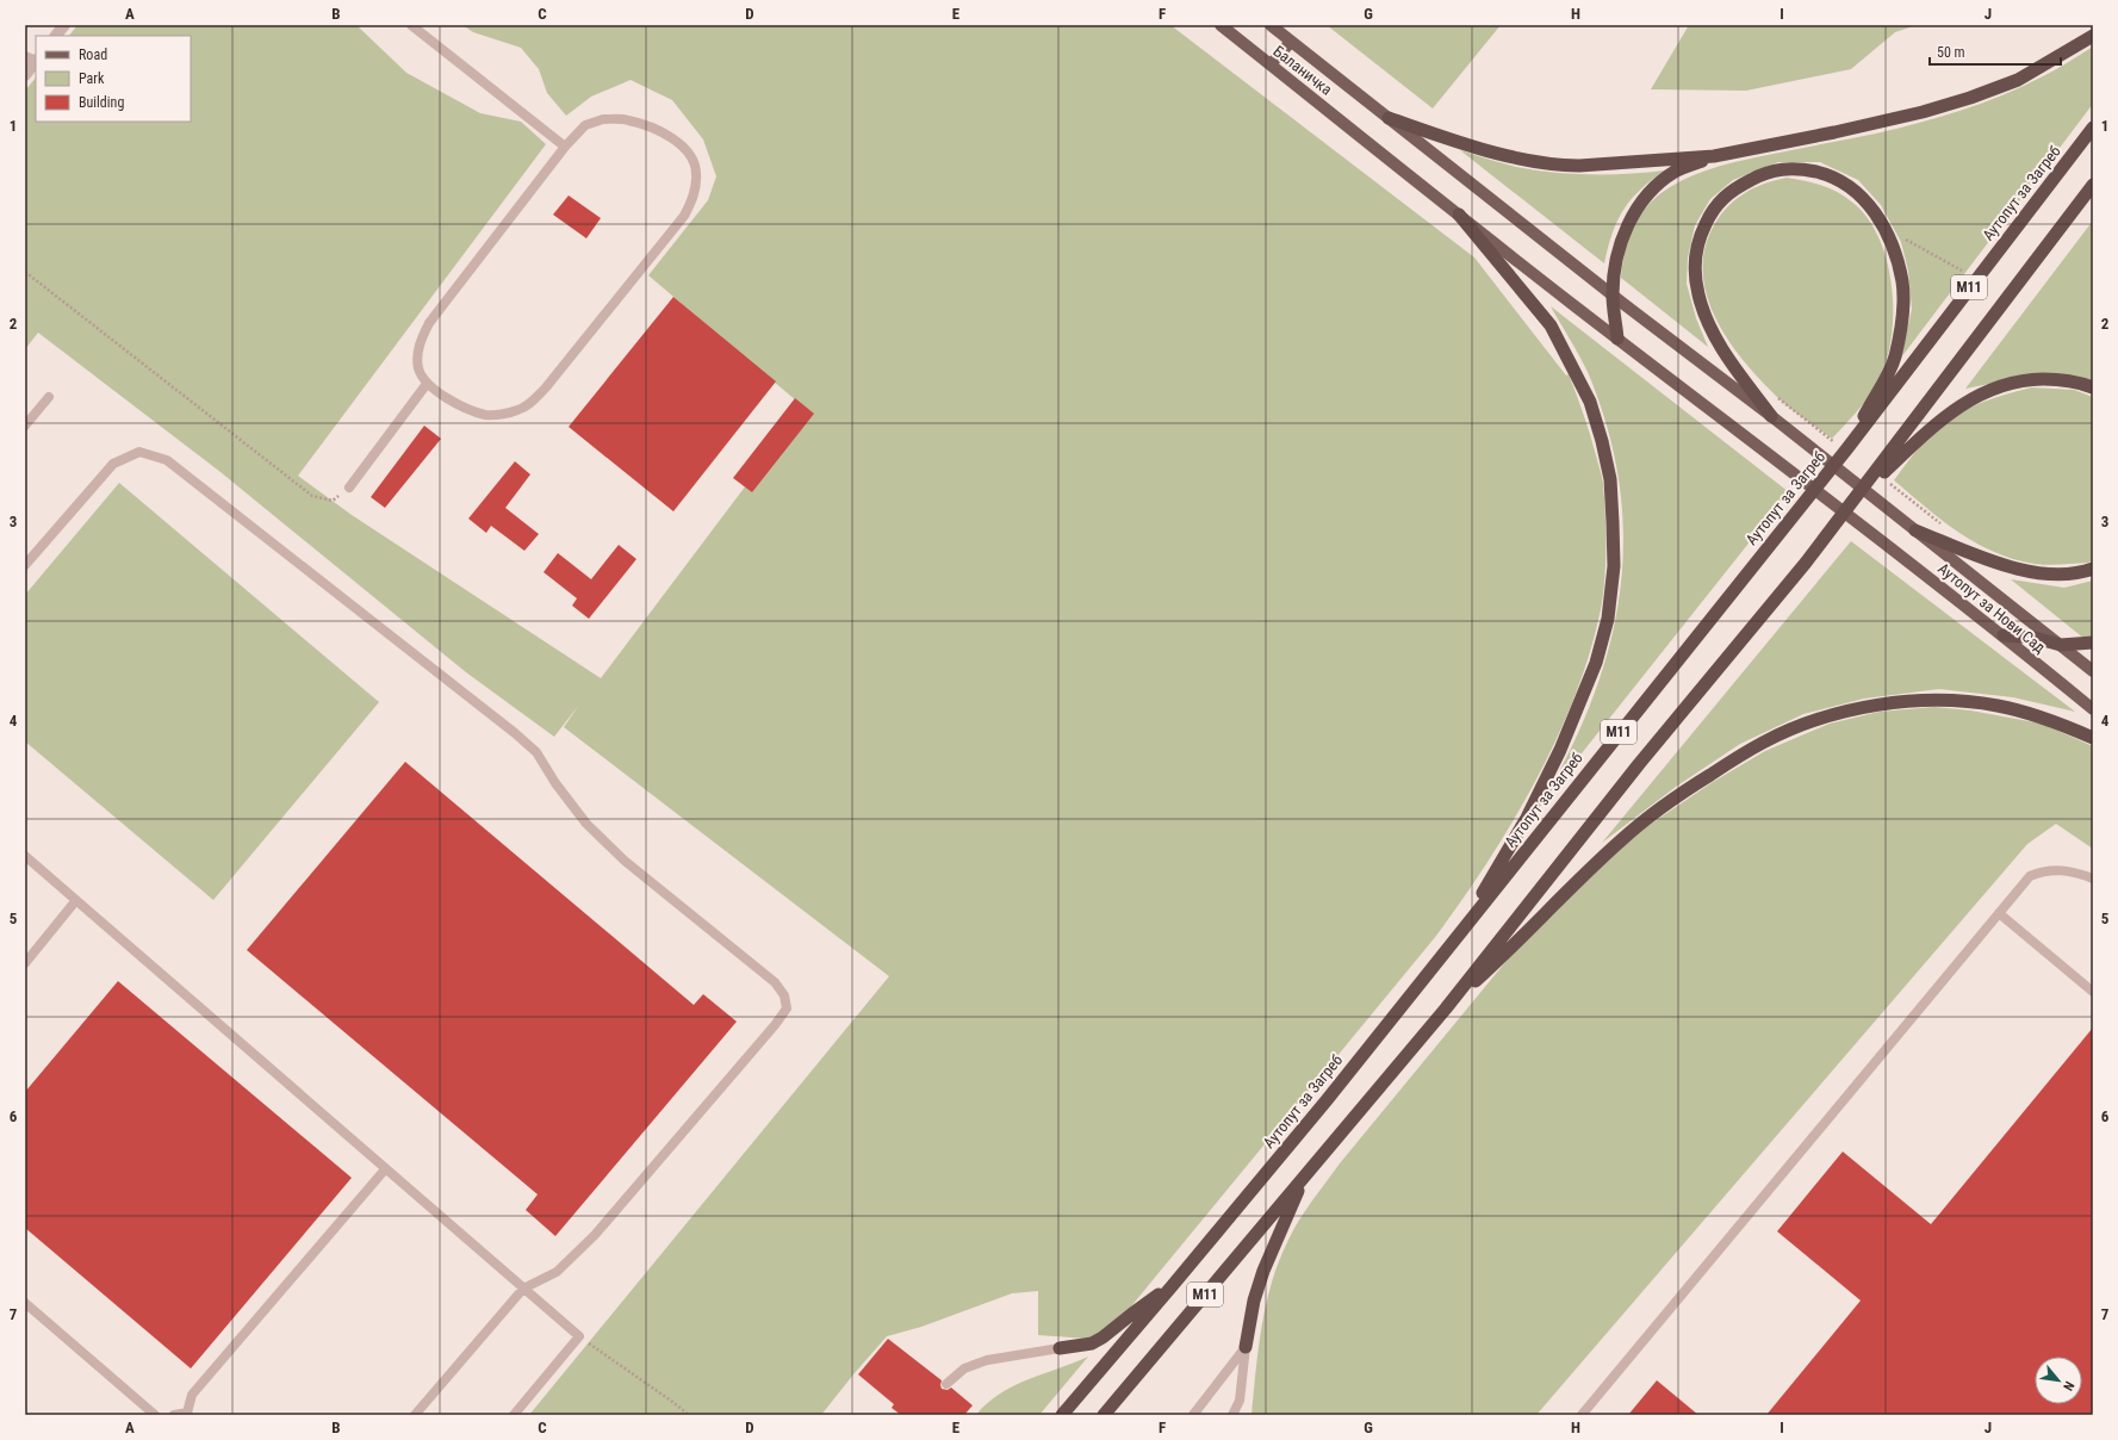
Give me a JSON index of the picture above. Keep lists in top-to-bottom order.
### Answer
{
  "streets": {
    "highway": ["Аутопут за Загреб", "M11"],
    "main road": ["Баланичка", "Аутопут за Нови Сад"]
  },
  "crossings": [
    ["Баланичка", "Аутопут за Нови Сад"]
  ],
  "legend": ["Road", "Park", "Building"],
  "scale_bar": "50 m",
  "north": "bottom right",
  "grid": {
    "columns": [
      "A",
      "B",
      "C",
      "D",
      "E",
      "F",
      "G",
      "H",
      "I",
      "J"
    ],
    "rows": [
      "1",
      "2",
      "3",
      "4",
      "5",
      "6",
      "7"
    ]
  }
}
